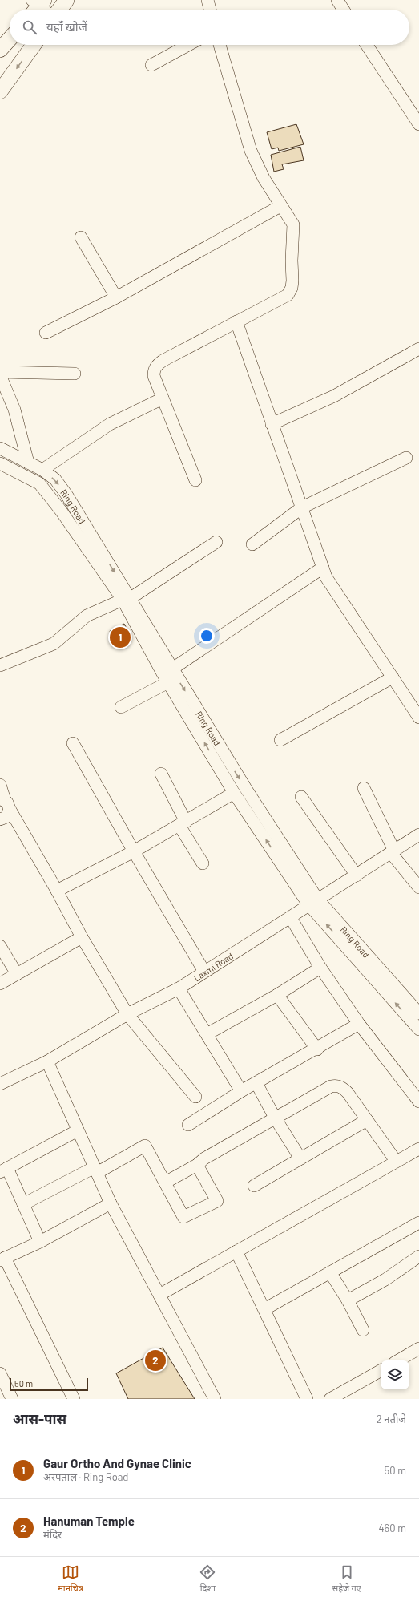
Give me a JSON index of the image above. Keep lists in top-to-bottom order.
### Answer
{
  "streets": {
    "street": ["Ring Road", "Laxmi Road"]
  },
  "crossings": [
    ["Ring Road", "Laxmi Road"]
  ],
  "scale_bar": "50 m",
  "page": {
    "search": "यहाँ खोजें",
    "pins": ["1", "2"],
    "scale": "50 m",
    "heading": ["आस-पास", "2 नतीजे"],
    "list": [
      {
        "mark": "1",
        "name": "Gaur Ortho And Gynae Clinic",
        "note": "अस्पताल · Ring Road",
        "value": "50 m"
      },
      {
        "mark": "2",
        "name": "Hanuman Temple",
        "note": "मंदिर",
        "value": "460 m"
      }
    ],
    "nav": ["मानचित्र", "दिशा", "सहेजे गए"]
  }
}
